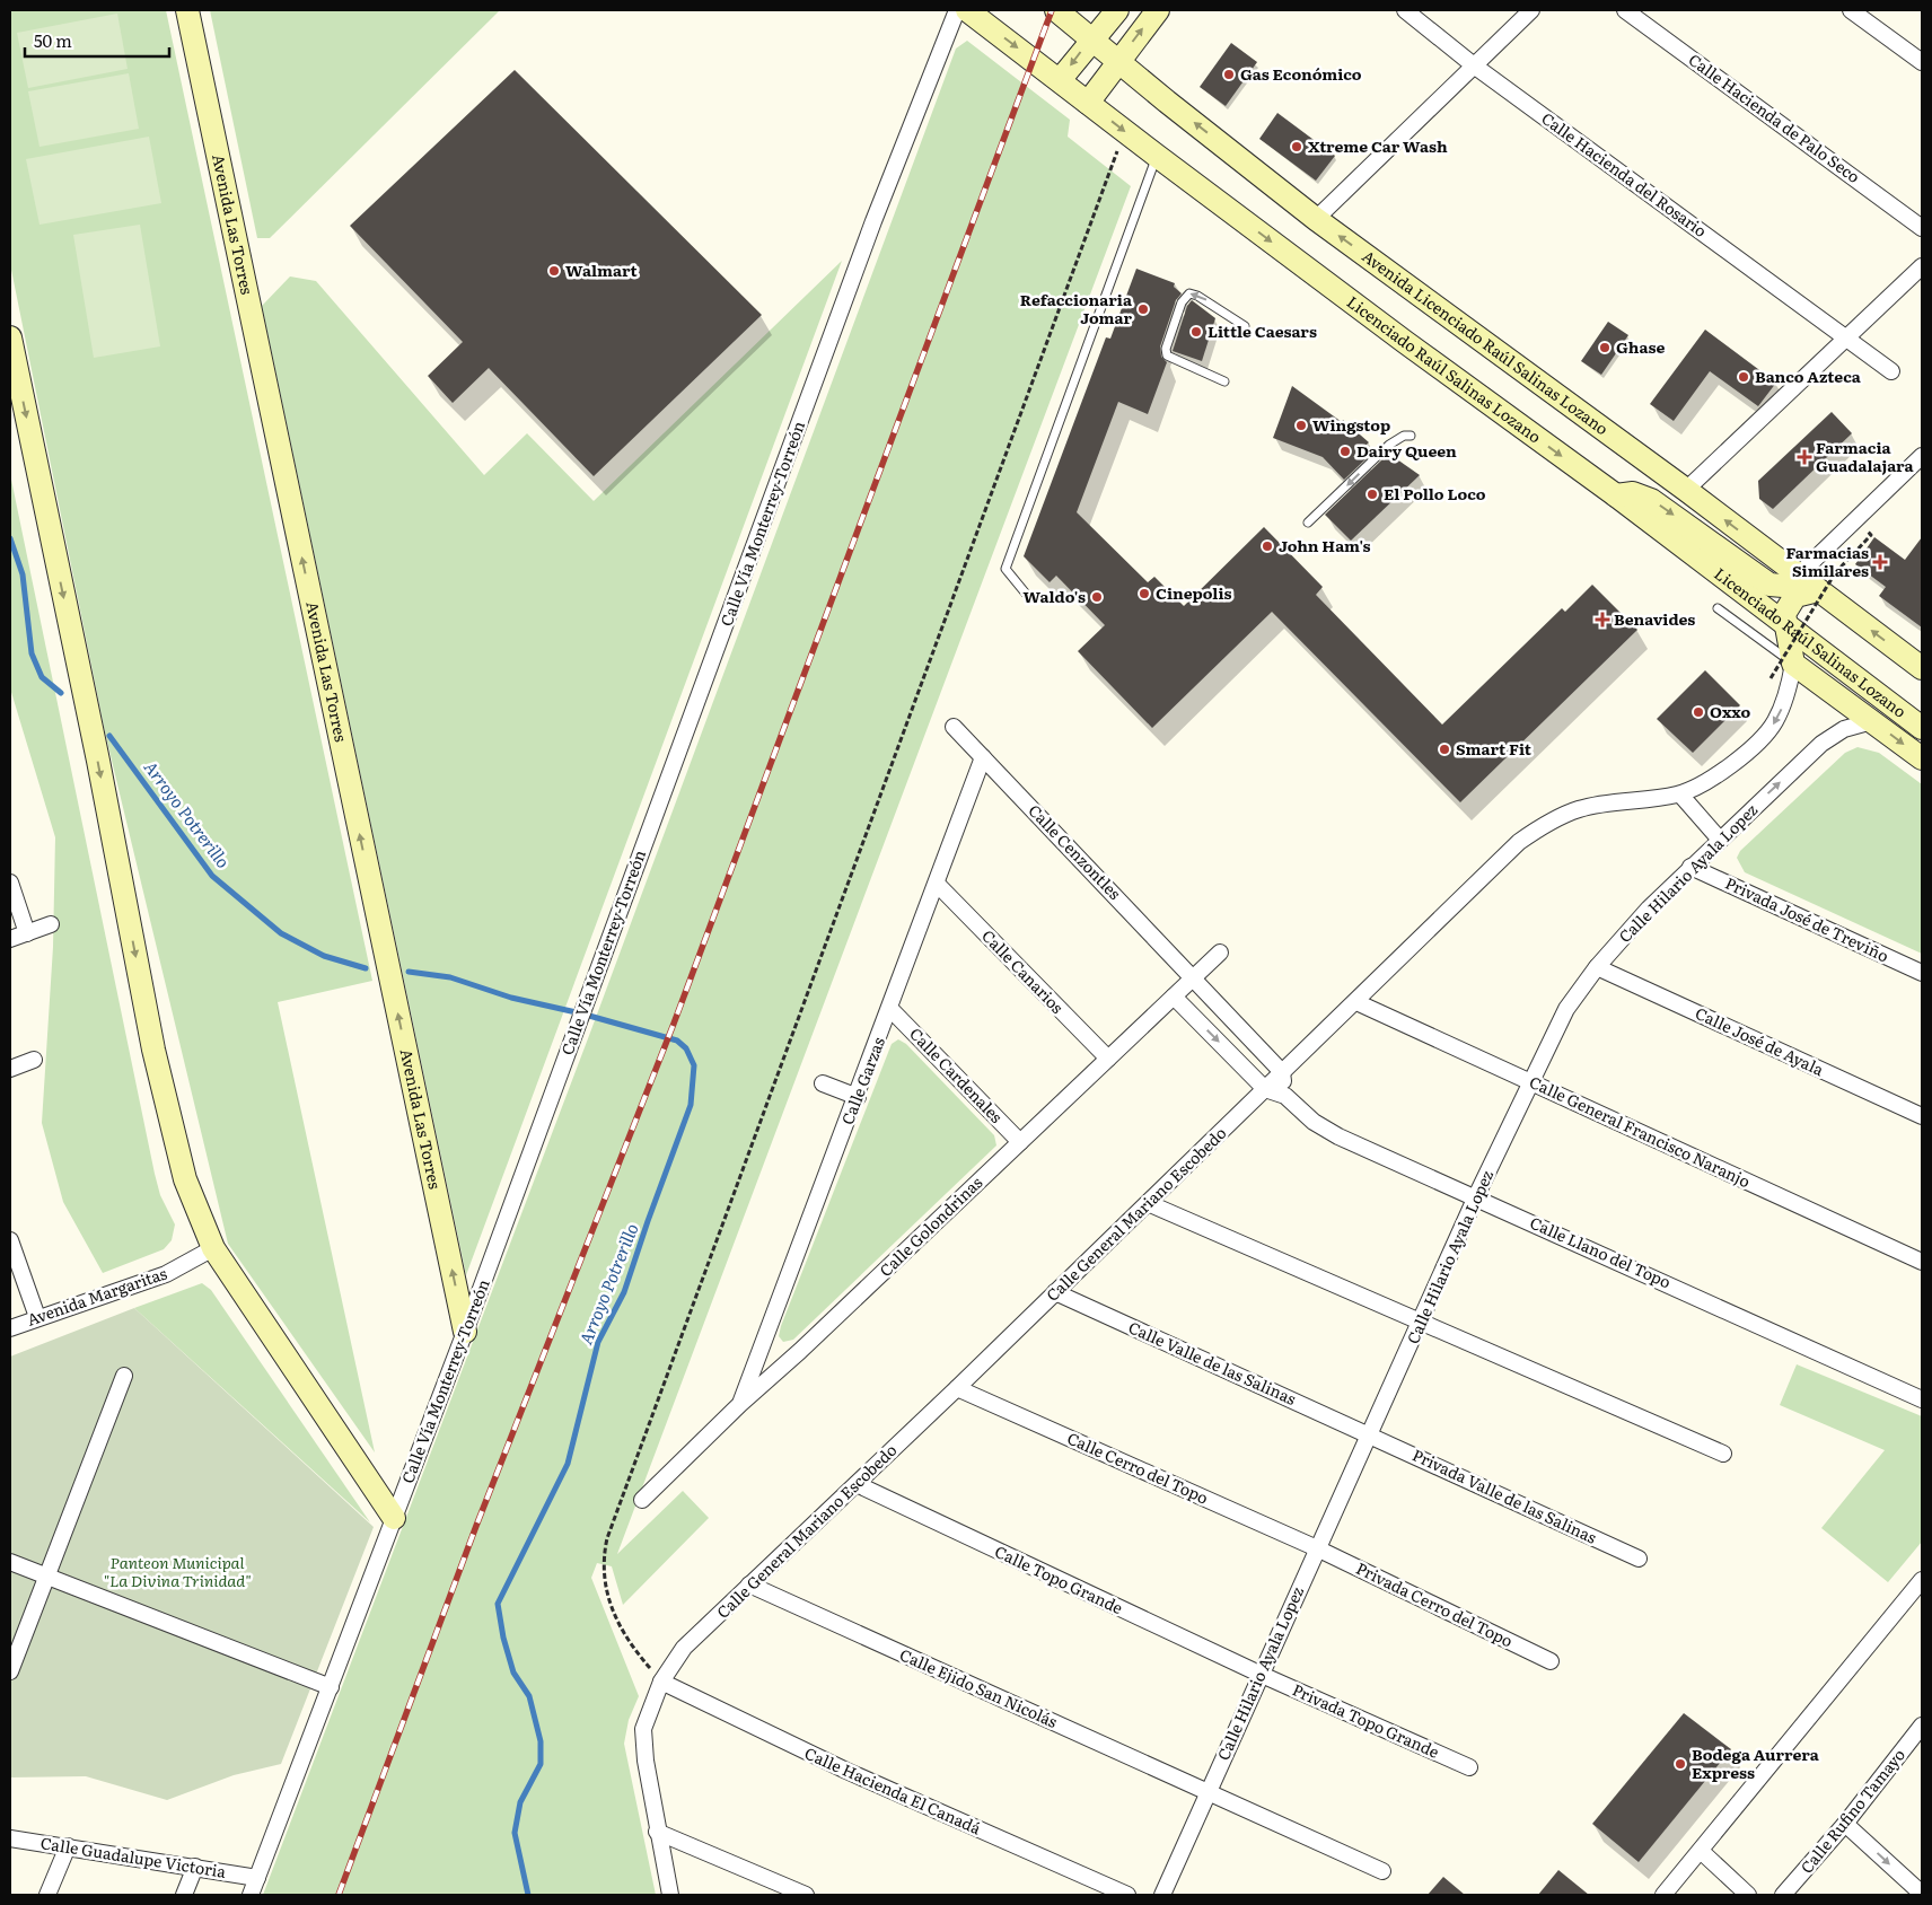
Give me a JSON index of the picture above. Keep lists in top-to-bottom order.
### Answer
{
  "streets": {
    "street": [
      "Calle Hacienda de Palo Seco",
      "Calle Hacienda del Rosario",
      "Avenida Las Torres",
      "Avenida Licenciado Raúl Salinas Lozano",
      "Licenciado Raúl Salinas Lozano",
      "Calle Vía Monterrey-Torreón",
      "Calle Cenzontles",
      "Calle Hilario Ayala Lopez",
      "Privada José de Treviño",
      "Calle Canarios",
      "Calle José de Ayala",
      "Calle Cardenales",
      "Calle Garzas",
      "Calle General Francisco Naranjo",
      "Calle General Mariano Escobedo",
      "Calle Golondrinas",
      "Calle Llano del Topo",
      "Avenida Margaritas",
      "Calle Valle de las Salinas",
      "Calle Cerro del Topo",
      "Privada Valle de las Salinas",
      "Calle Topo Grande",
      "Privada Cerro del Topo",
      "Calle Ejido San Nicolás",
      "Privada Topo Grande",
      "Calle Hacienda El Canadá",
      "Calle Rufino Tamayo",
      "Calle Guadalupe Victoria"
    ]
  },
  "crossings": [
    ["Avenida Las Torres", "Calle Vía Monterrey-Torreón"],
    ["Calle Vía Monterrey-Torreón", "Calle Guadalupe Victoria"],
    ["Calle Cenzontles", "Calle Garzas"],
    ["Calle Cenzontles", "Calle General Mariano Escobedo"],
    ["Calle Cenzontles", "Calle Golondrinas"],
    ["Calle Hilario Ayala Lopez", "Privada José de Treviño"],
    ["Calle Hilario Ayala Lopez", "Calle José de Ayala"],
    ["Calle Hilario Ayala Lopez", "Calle General Francisco Naranjo"],
    ["Calle Hilario Ayala Lopez", "Calle Llano del Topo"],
    ["Calle Hilario Ayala Lopez", "Calle Valle de las Salinas"],
    ["Calle Hilario Ayala Lopez", "Calle Cerro del Topo"],
    ["Calle Hilario Ayala Lopez", "Privada Valle de las Salinas"],
    ["Calle Hilario Ayala Lopez", "Calle Topo Grande"],
    ["Calle Hilario Ayala Lopez", "Privada Cerro del Topo"],
    ["Calle Hilario Ayala Lopez", "Calle Ejido San Nicolás"],
    ["Calle Hilario Ayala Lopez", "Privada Topo Grande"],
    ["Calle Canarios", "Calle Garzas"],
    ["Calle Canarios", "Calle Golondrinas"],
    ["Calle Cardenales", "Calle Garzas"],
    ["Calle Cardenales", "Calle Golondrinas"],
    ["Calle Garzas", "Calle Golondrinas"],
    ["Calle General Francisco Naranjo", "Calle General Mariano Escobedo"],
    ["Calle General Mariano Escobedo", "Calle Llano del Topo"],
    ["Calle General Mariano Escobedo", "Calle Valle de las Salinas"],
    ["Calle General Mariano Escobedo", "Calle Cerro del Topo"],
    ["Calle General Mariano Escobedo", "Calle Topo Grande"],
    ["Calle General Mariano Escobedo", "Calle Ejido San Nicolás"],
    ["Calle General Mariano Escobedo", "Calle Hacienda El Canadá"],
    ["Calle Valle de las Salinas", "Privada Valle de las Salinas"],
    ["Calle Cerro del Topo", "Privada Cerro del Topo"],
    ["Calle Topo Grande", "Privada Topo Grande"]
  ],
  "one_way": ["Avenida Las Torres", "Licenciado Raúl Salinas Lozano"],
  "water": ["Arroyo Potrerillo"],
  "parks": ["Panteon Municipal \"La Divina Trinidad\""],
  "places": {
    "other": [
      "Gas Económico",
      "Xtreme Car Wash",
      "Walmart",
      "Refaccionaria Jomar",
      "Little Caesars",
      "Ghase",
      "Banco Azteca",
      "Wingstop",
      "Dairy Queen",
      "El Pollo Loco",
      "John Ham's",
      "Cinepolis",
      "Waldo's",
      "Oxxo",
      "Smart Fit",
      "Bodega Aurrera Express"
    ],
    "health": ["Farmacia Guadalajara", "Farmacias Similares", "Benavides"]
  },
  "scale_bar": "50 m"
}
